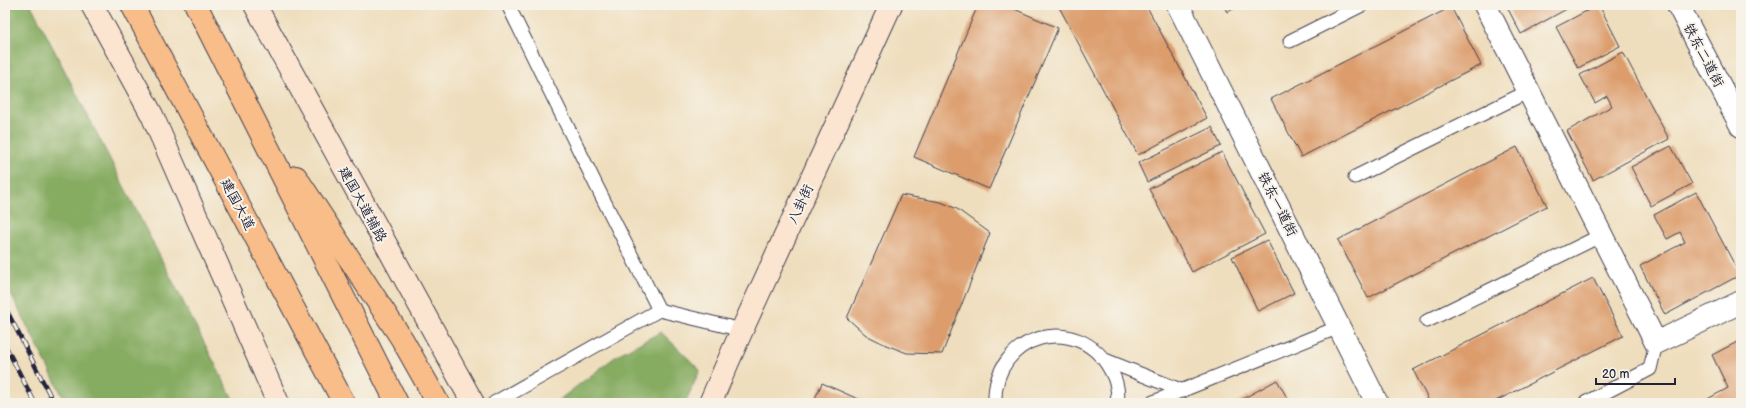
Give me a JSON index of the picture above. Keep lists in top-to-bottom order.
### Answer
{
  "streets": {
    "highway": ["建国大道"],
    "main road": ["建国大道辅路", "八卦街"],
    "street": ["铁东二道街", "铁东一道街"]
  },
  "scale_bar": "20 m"
}
